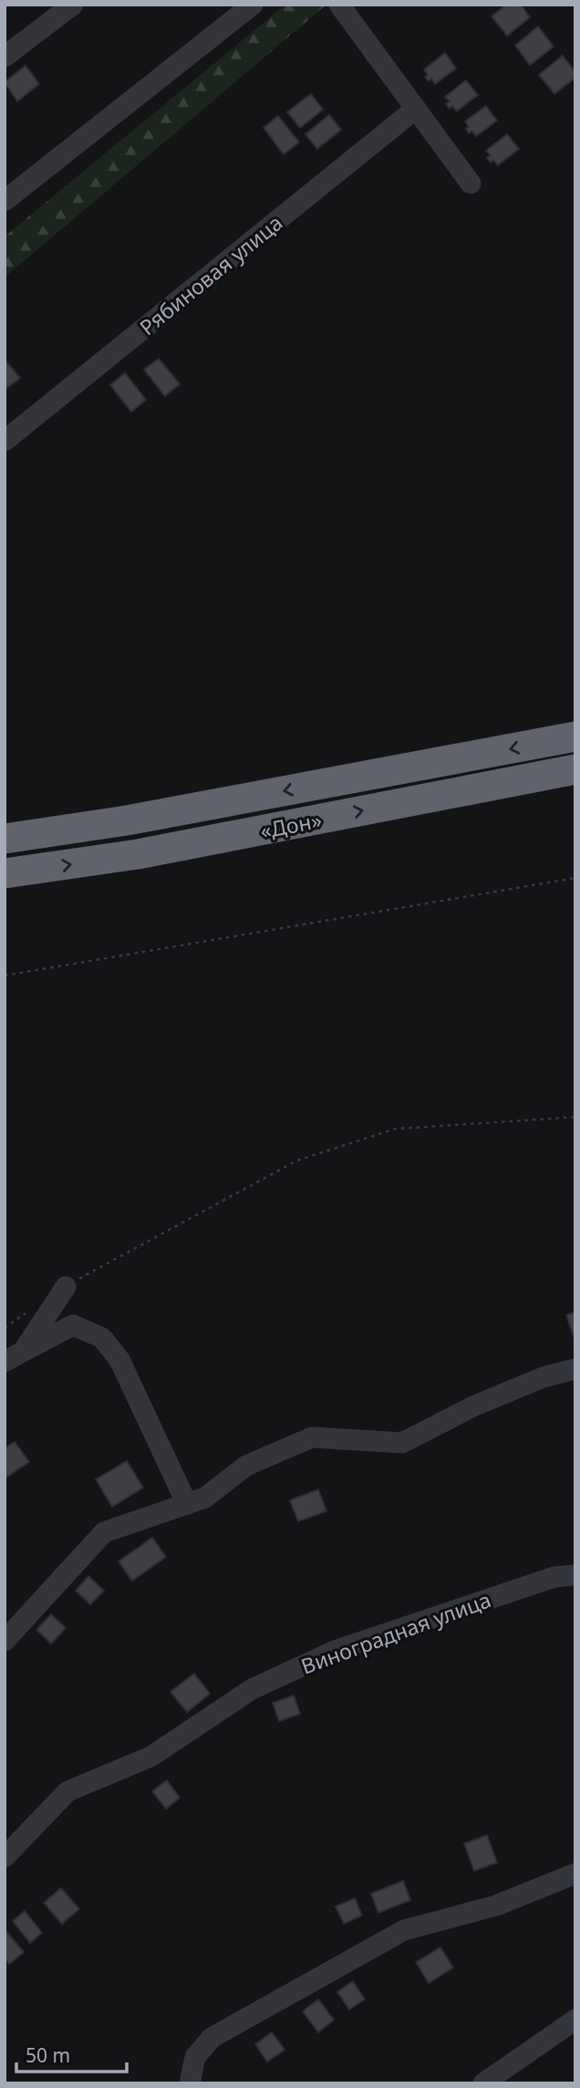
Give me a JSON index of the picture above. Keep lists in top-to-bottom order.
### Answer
{
  "streets": {
    "highway": ["«Дон»"],
    "street": ["Рябиновая улица", "Виноградная улица"]
  },
  "scale_bar": "50 m"
}
